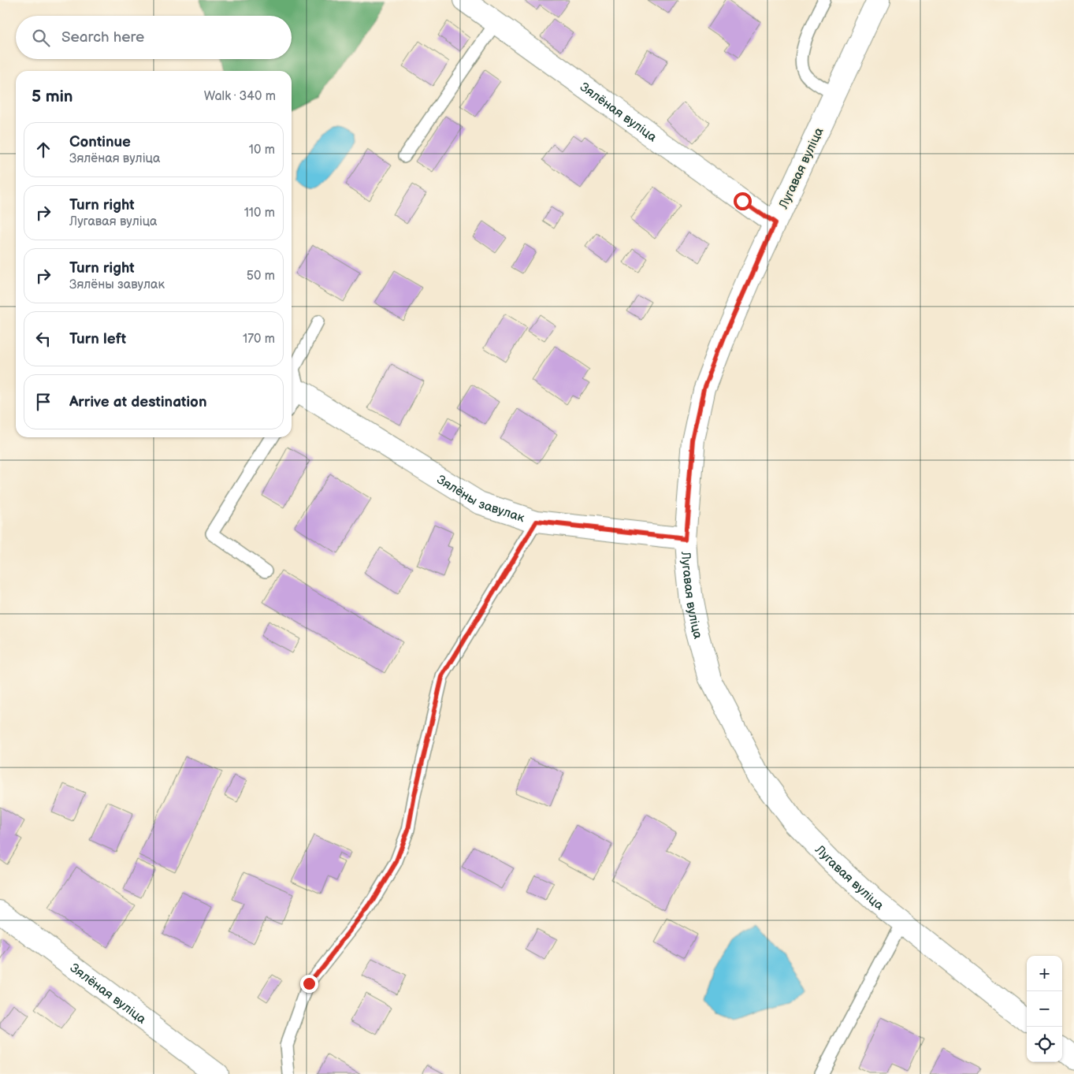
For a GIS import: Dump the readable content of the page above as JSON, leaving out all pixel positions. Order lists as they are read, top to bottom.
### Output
{
  "streets": {
    "street": ["Зялёная вуліца", "Лугавая вуліца", "Зялёны завулак"]
  },
  "crossings": [
    ["Зялёная вуліца", "Лугавая вуліца"],
    ["Лугавая вуліца", "Зялёны завулак"]
  ],
  "page": {
    "search": "Search here",
    "heading": ["5 min", "Walk · 340 m"],
    "list": [
      ["Continue", "Зялёная вуліца", "10 m"],
      ["Turn right", "Лугавая вуліца", "110 m"],
      ["Turn right", "Зялёны завулак", "50 m"],
      ["Turn left", "170 m"],
      "Arrive at destination"
    ],
    "map_buttons": ["+", "−"]
  }
}
